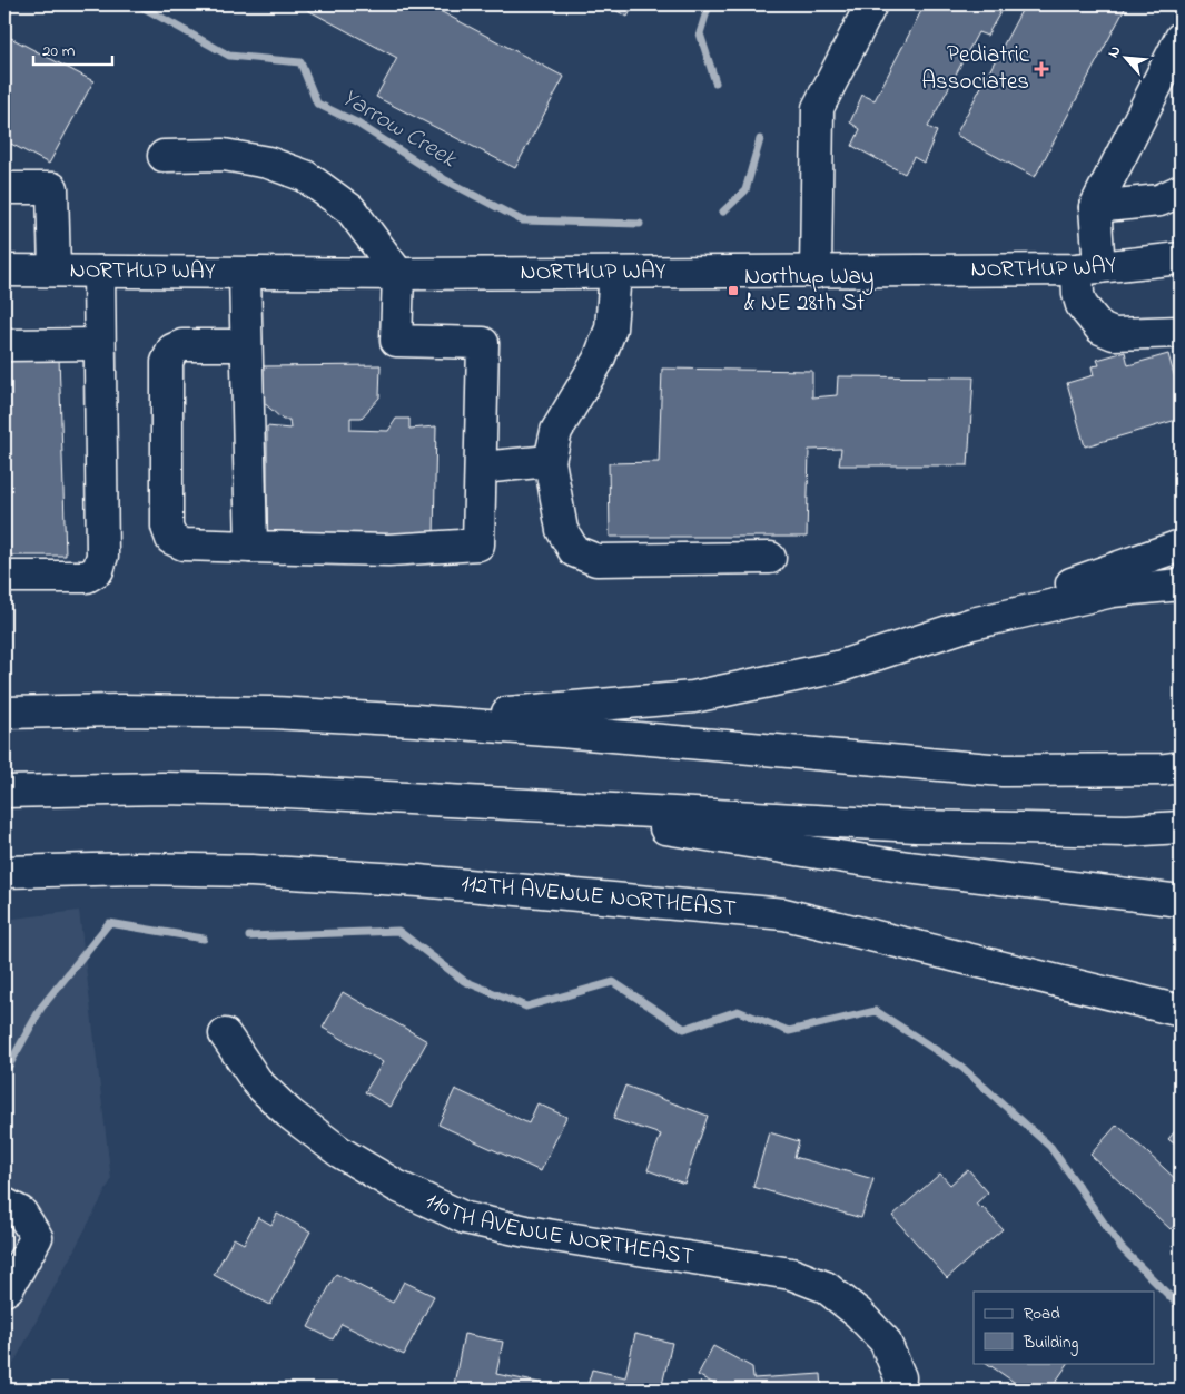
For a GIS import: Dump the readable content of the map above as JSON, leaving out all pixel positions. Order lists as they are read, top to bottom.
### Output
{
  "streets": {
    "main road": ["NORTHUP WAY", "112TH AVENUE NORTHEAST", "110TH AVENUE NORTHEAST"]
  },
  "water": ["Yarrow Creek"],
  "places": {
    "health": ["Pediatric Associates"],
    "transit": ["Northup Way & NE 28th St"]
  },
  "legend": ["Road", "Building"],
  "scale_bar": "20 m",
  "north": "top left"
}
